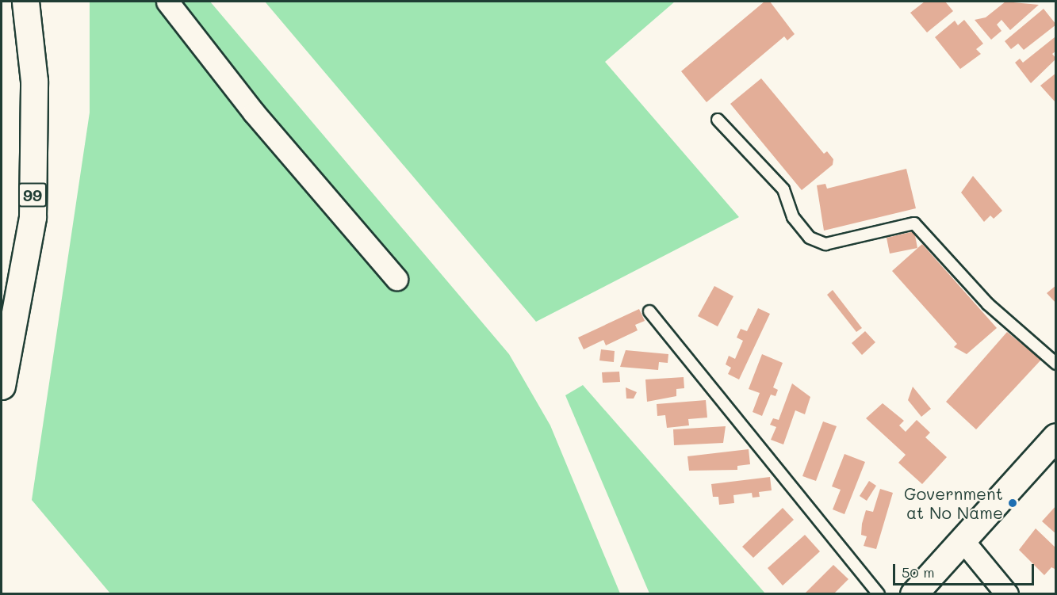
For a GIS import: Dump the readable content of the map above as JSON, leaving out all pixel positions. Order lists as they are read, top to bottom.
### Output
{
  "streets": {
    "main road": ["99"]
  },
  "places": ["Government at No Name"],
  "scale_bar": "50 m"
}
